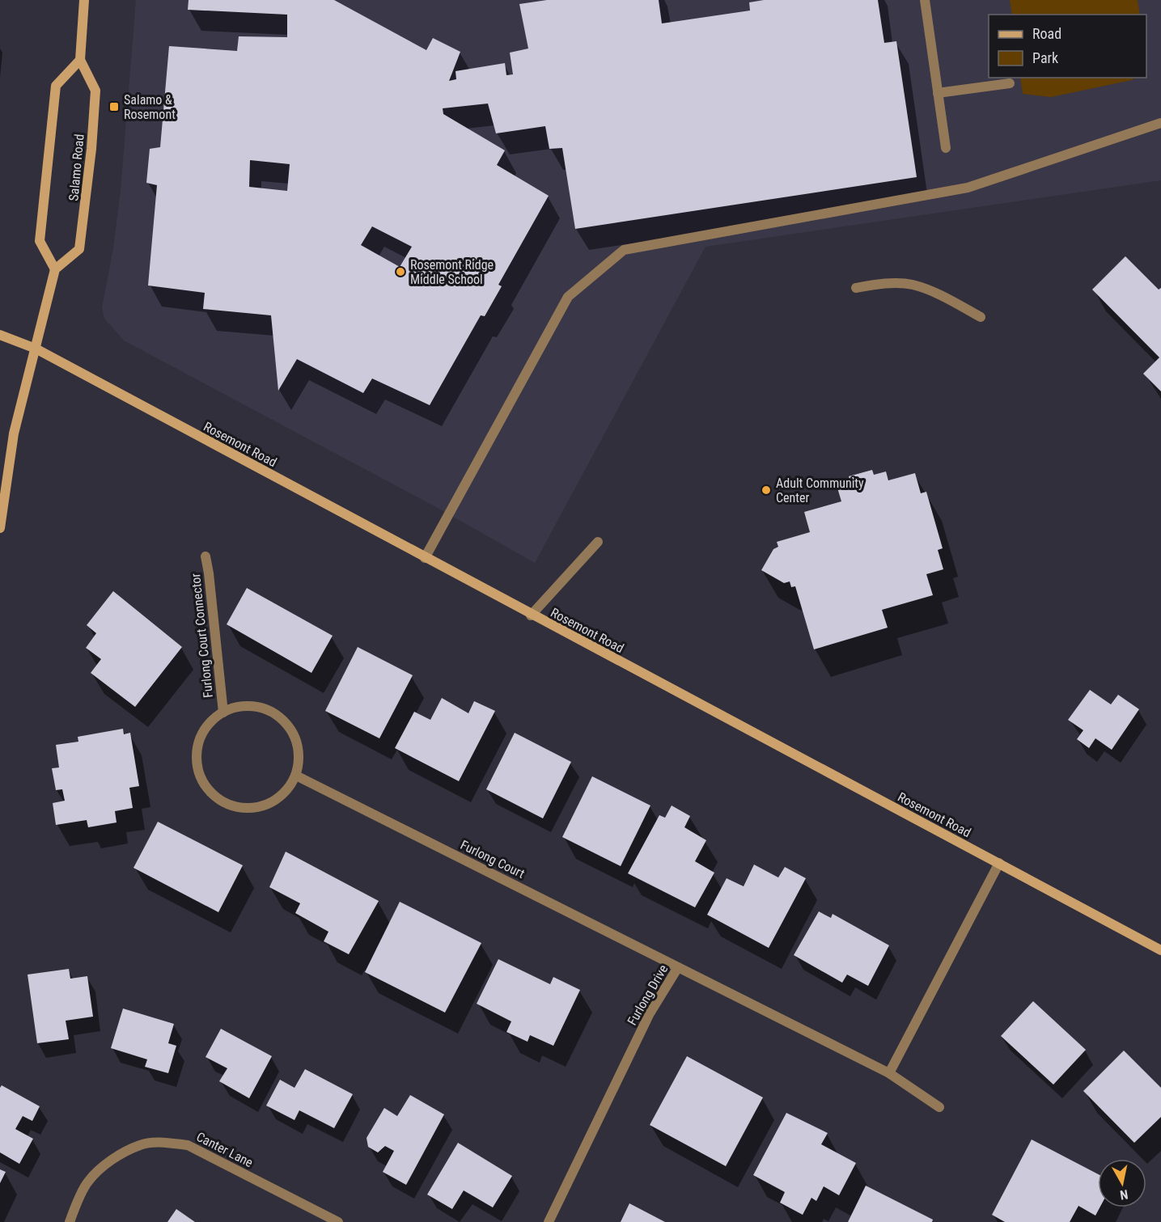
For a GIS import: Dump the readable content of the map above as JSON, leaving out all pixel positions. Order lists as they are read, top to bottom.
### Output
{
  "streets": {
    "main road": ["Salamo Road", "Rosemont Road"],
    "street": [
      "Furlong Court Connector",
      "Furlong Court",
      "Furlong Drive",
      "Canter Lane"
    ]
  },
  "crossings": [
    ["Furlong Court Connector", "Furlong Court"],
    ["Furlong Court", "Furlong Drive"]
  ],
  "places": {
    "transit": ["Salamo & Rosemont"],
    "other": ["Rosemont Ridge Middle School", "Adult Community Center"]
  },
  "legend": ["Road", "Park"],
  "north": "bottom"
}
